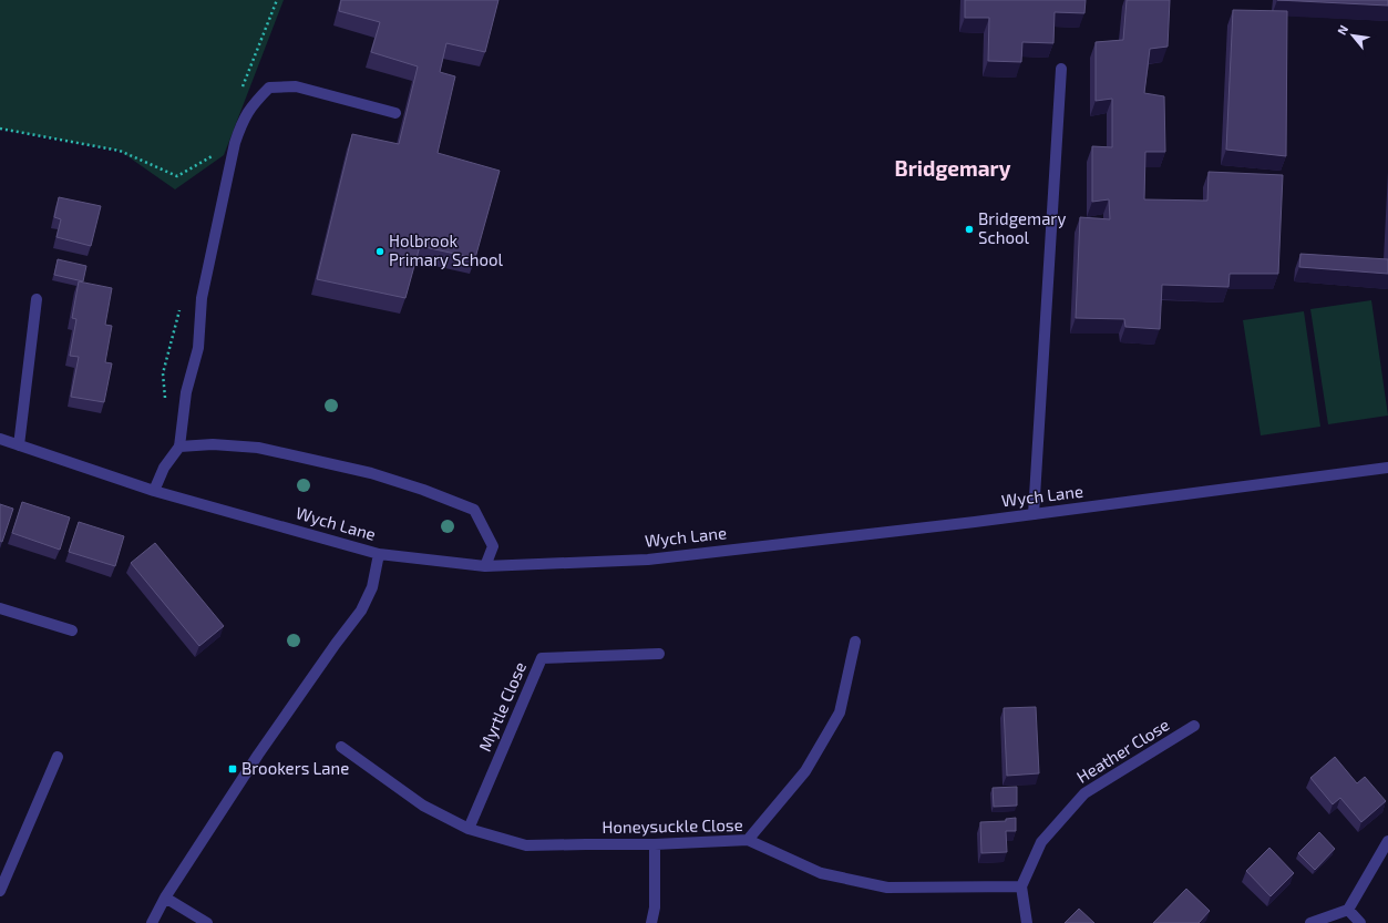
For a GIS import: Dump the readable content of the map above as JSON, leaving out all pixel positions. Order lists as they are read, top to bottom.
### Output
{
  "streets": {
    "street": [
      "Wych Lane",
      "Myrtle Close",
      "Heather Close",
      "Honeysuckle Close"
    ]
  },
  "crossings": [
    ["Myrtle Close", "Honeysuckle Close"],
    ["Heather Close", "Honeysuckle Close"]
  ],
  "districts": ["Bridgemary"],
  "places": {
    "other": ["Bridgemary School", "Holbrook Primary School"],
    "transit": ["Brookers Lane"]
  },
  "north": "top left"
}
